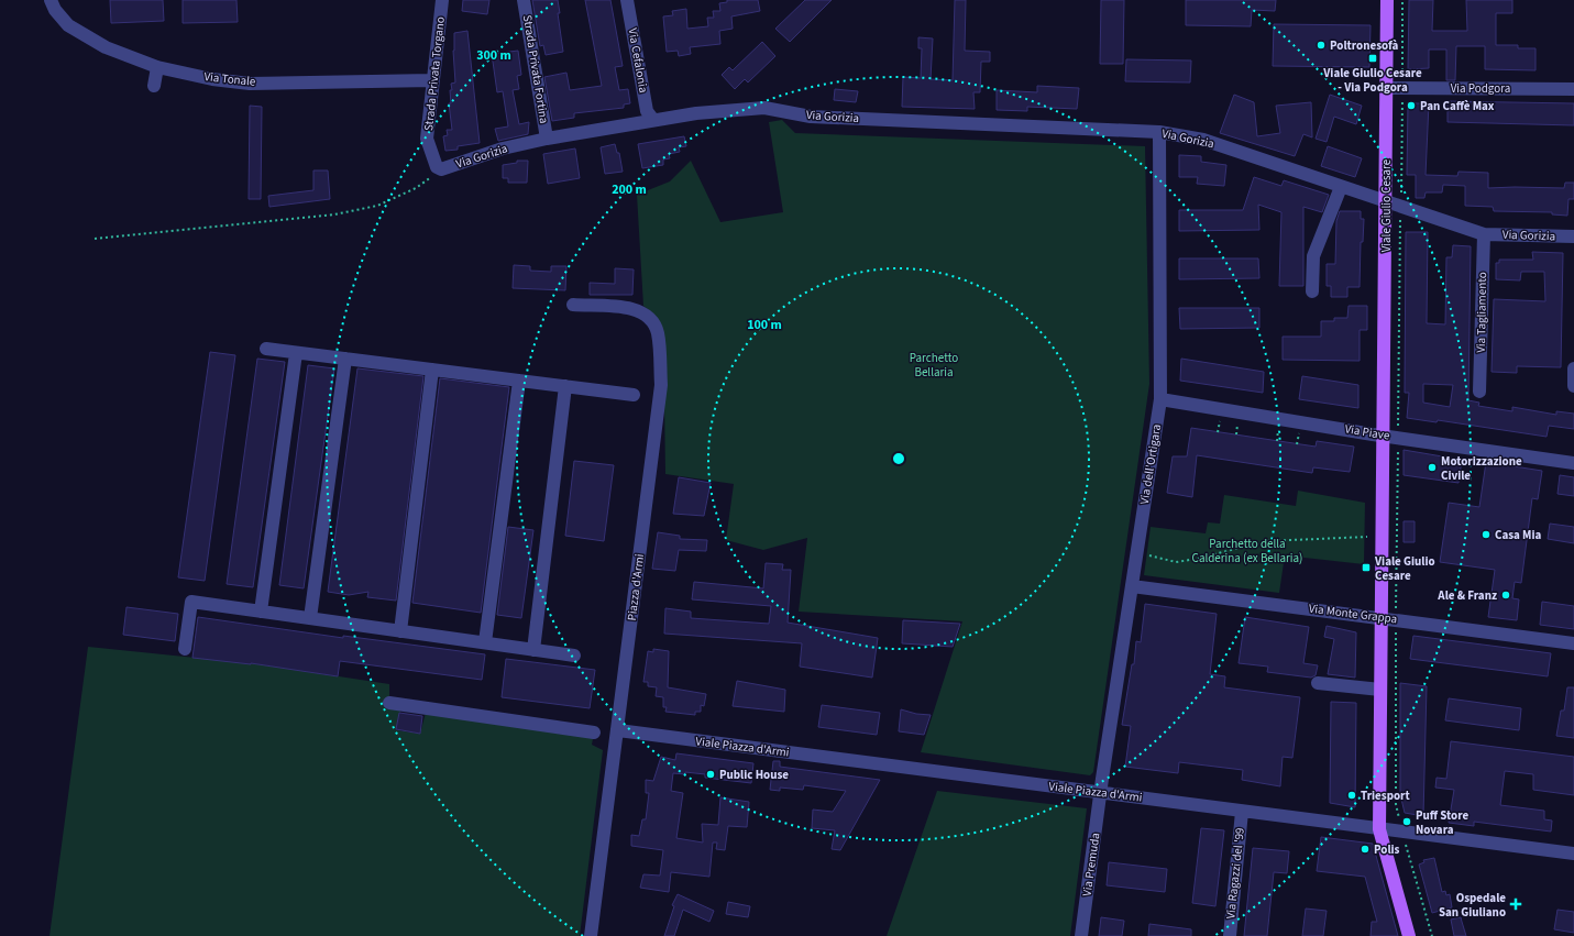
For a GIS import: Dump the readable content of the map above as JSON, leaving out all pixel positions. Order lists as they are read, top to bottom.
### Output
{
  "streets": {
    "main road": ["Viale Giulio Cesare"],
    "street": [
      "Via Cefalonia",
      "Strada Privata Fortina",
      "Strada Privata Torgano",
      "Via Tonale",
      "Via Podgora",
      "Via Gorizia",
      "Via Tagliamento",
      "Via Piave",
      "Via dell'Ortigara",
      "Piazza d'Armi",
      "Via Monte Grappa",
      "Viale Piazza d'Armi",
      "Via Premuda",
      "Via Ragazzi del '99"
    ]
  },
  "crossings": [
    ["Via Cefalonia", "Via Gorizia"],
    ["Strada Privata Fortina", "Via Gorizia"],
    ["Strada Privata Torgano", "Via Tonale"],
    ["Strada Privata Torgano", "Via Gorizia"],
    ["Via Podgora", "Viale Giulio Cesare"],
    ["Via Gorizia", "Viale Giulio Cesare"],
    ["Via Gorizia", "Via Tagliamento"],
    ["Via Gorizia", "Via dell'Ortigara"],
    ["Viale Giulio Cesare", "Via Piave"],
    ["Viale Giulio Cesare", "Via Monte Grappa"],
    ["Viale Giulio Cesare", "Viale Piazza d'Armi"],
    ["Via Piave", "Via dell'Ortigara"],
    ["Via dell'Ortigara", "Via Monte Grappa"],
    ["Via dell'Ortigara", "Viale Piazza d'Armi"],
    ["Via dell'Ortigara", "Via Premuda"],
    ["Piazza d'Armi", "Viale Piazza d'Armi"],
    ["Viale Piazza d'Armi", "Via Premuda"],
    ["Viale Piazza d'Armi", "Via Ragazzi del '99"]
  ],
  "parks": ["Parchetto Bellaria", "Parchetto della Calderina (ex Bellaria)"],
  "places": {
    "other": [
      "Poltronesofà",
      "Pan Caffè Max",
      "Motorizzazione Civile",
      "Casa Mia",
      "Ale & Franz",
      "Public House",
      "Triesport",
      "Puff Store Novara",
      "Polis"
    ],
    "transit": ["Viale Giulio Cesare - Via Podgora", "Viale Giulio Cesare"],
    "health": ["Ospedale San Giuliano"]
  },
  "rings": ["300 m", "200 m", "100 m"]
}
